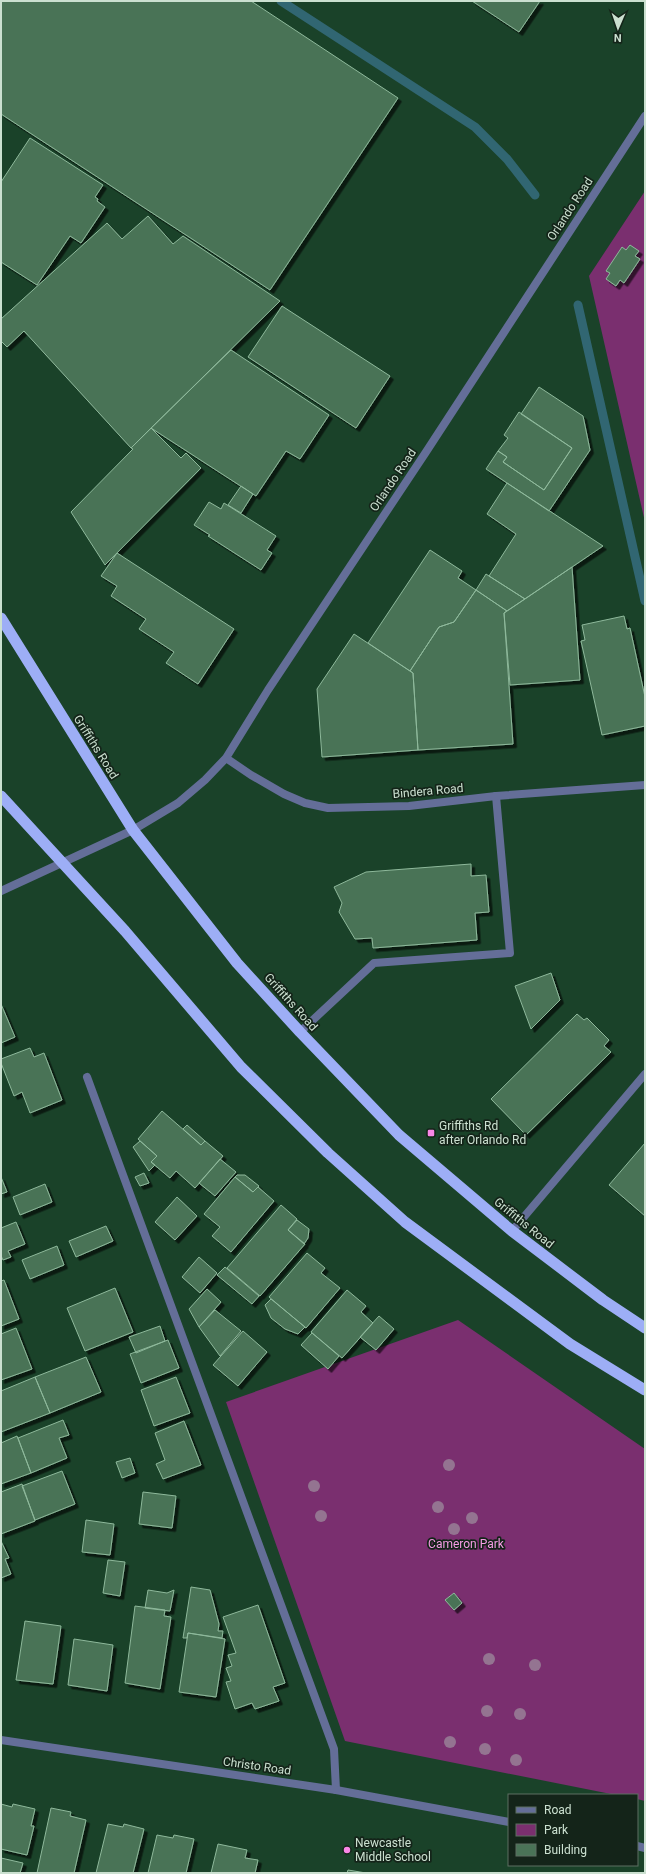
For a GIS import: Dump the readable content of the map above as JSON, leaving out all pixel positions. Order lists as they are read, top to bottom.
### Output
{
  "streets": {
    "highway": ["Griffiths Road"],
    "street": ["Orlando Road", "Bindera Road", "Christo Road"]
  },
  "crossings": [
    ["Orlando Road", "Griffiths Road"],
    ["Orlando Road", "Bindera Road"]
  ],
  "parks": ["Cameron Park"],
  "places": {
    "transit": ["Griffiths Rd after Orlando Rd"],
    "other": ["Newcastle Middle School"]
  },
  "legend": ["Road", "Park", "Building"],
  "north": "bottom"
}
